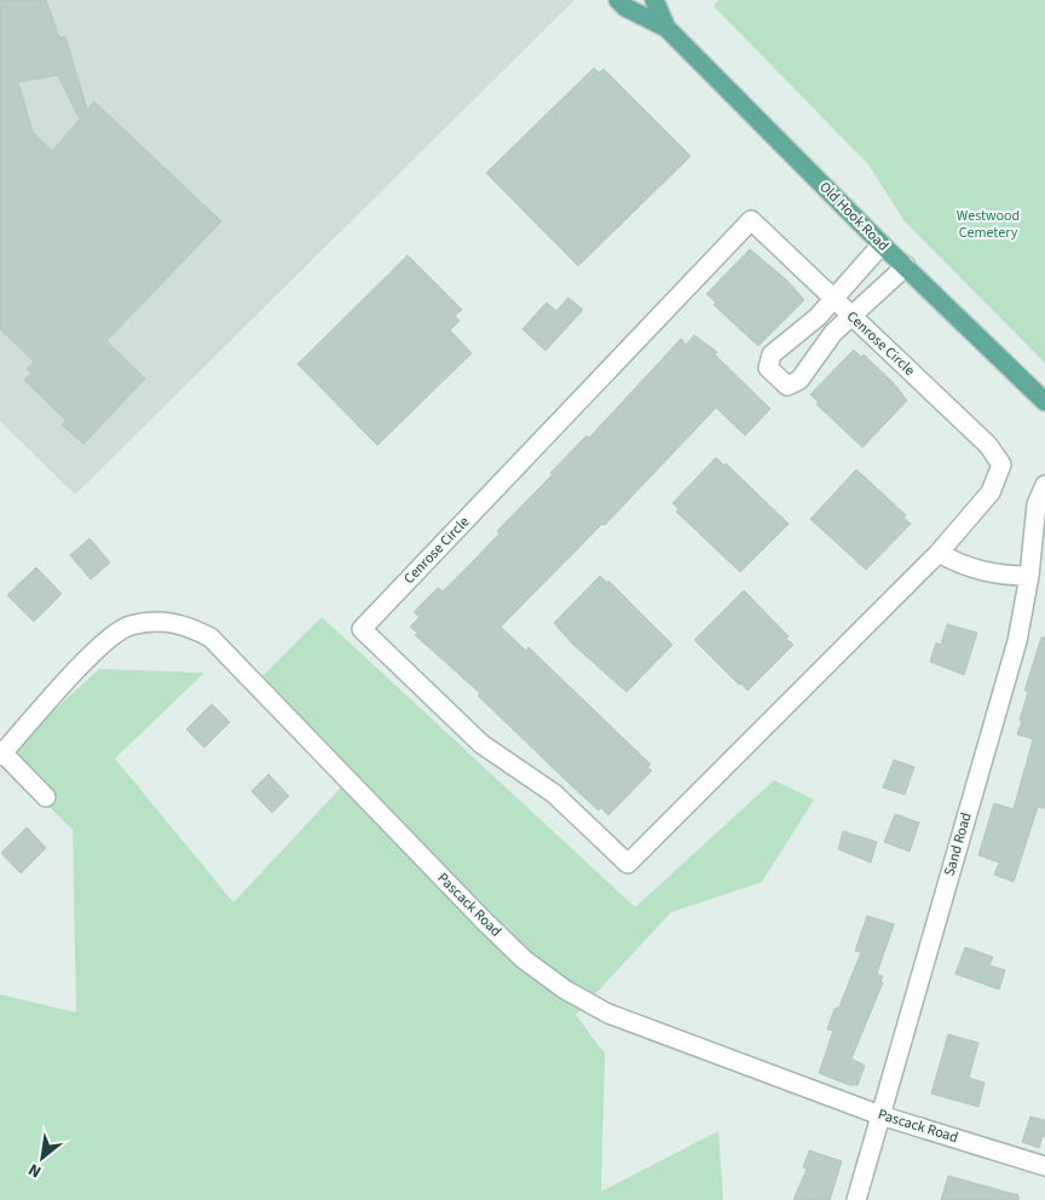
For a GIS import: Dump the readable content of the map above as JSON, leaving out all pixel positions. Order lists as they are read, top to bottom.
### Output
{
  "streets": {
    "main road": ["Old Hook Road"],
    "street": ["Cenrose Circle", "Sand Road", "Pascack Road"]
  },
  "crossings": [
    ["Sand Road", "Pascack Road"]
  ],
  "parks": ["Westwood Cemetery"],
  "north": "bottom left"
}
